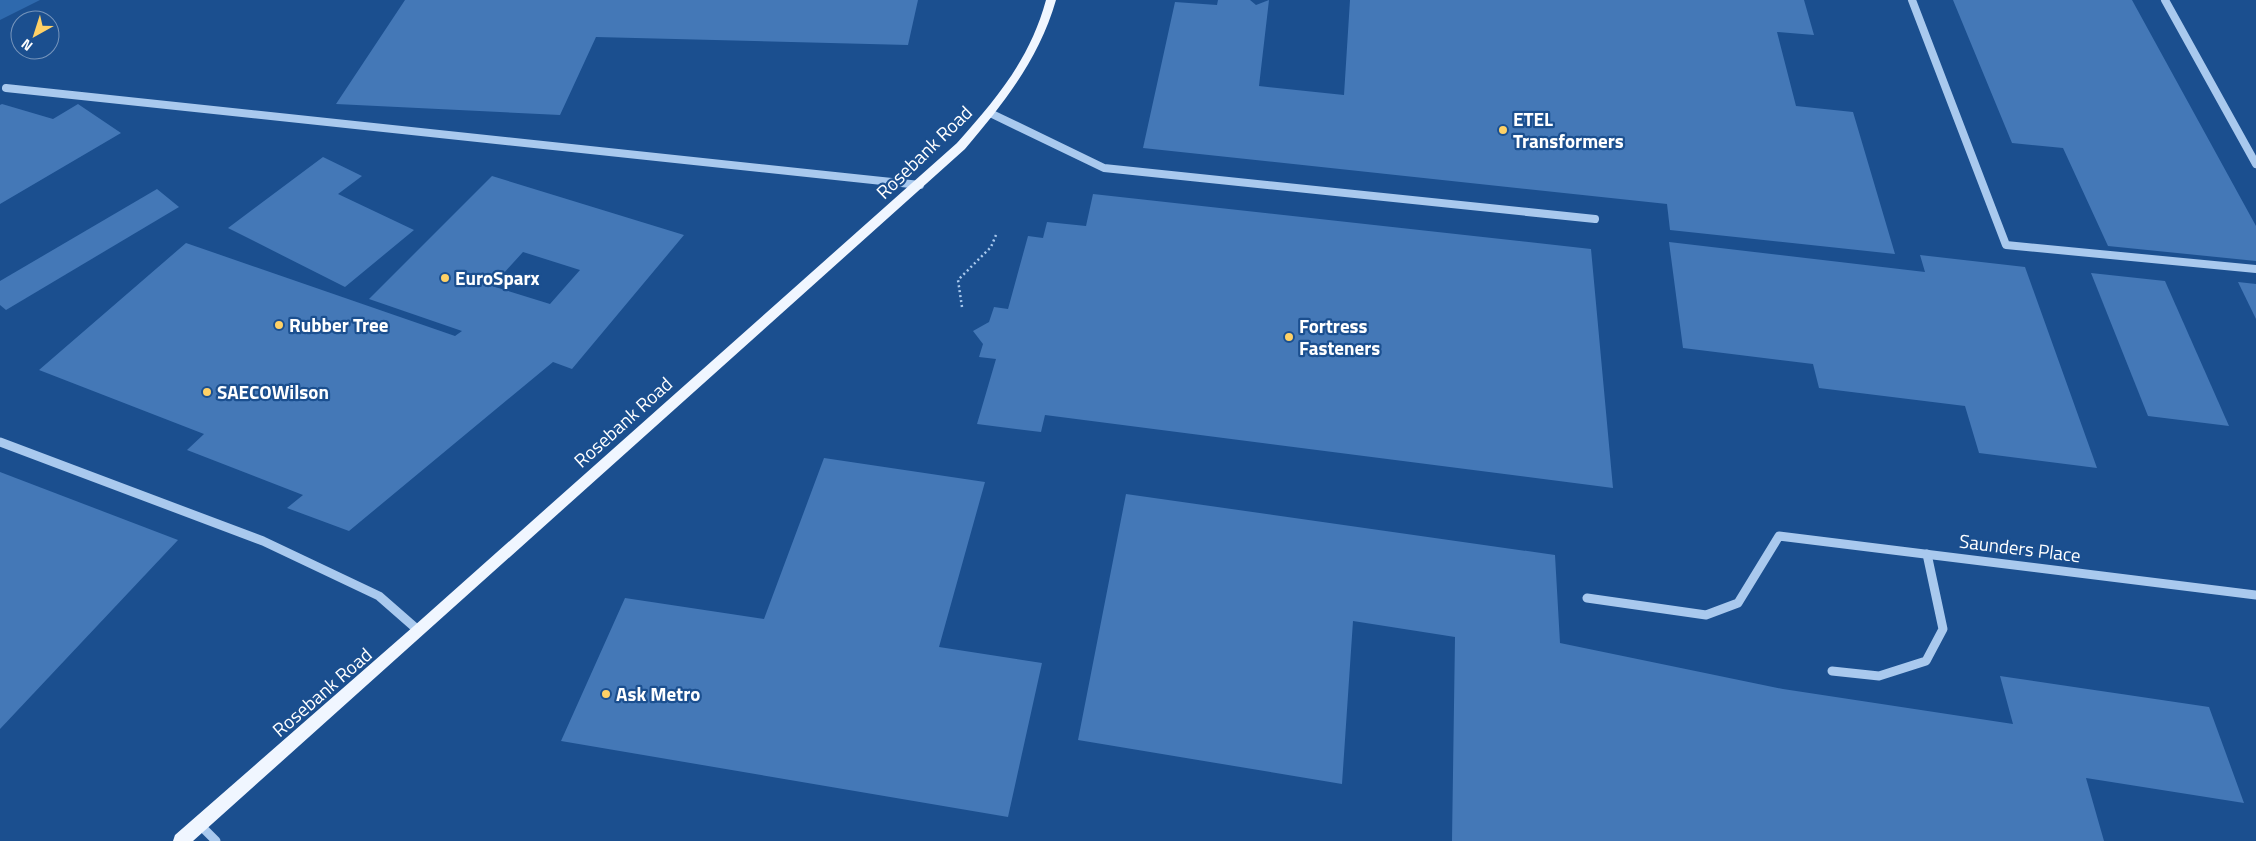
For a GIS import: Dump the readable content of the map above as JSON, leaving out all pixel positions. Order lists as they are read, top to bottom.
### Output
{
  "streets": {
    "main road": ["Rosebank Road"],
    "street": ["Saunders Place"]
  },
  "places": [
    "ETEL Transformers",
    "EuroSparx",
    "Rubber Tree",
    "Fortress Fasteners",
    "SAECOWilson",
    "Ask Metro"
  ],
  "north": "bottom left"
}
